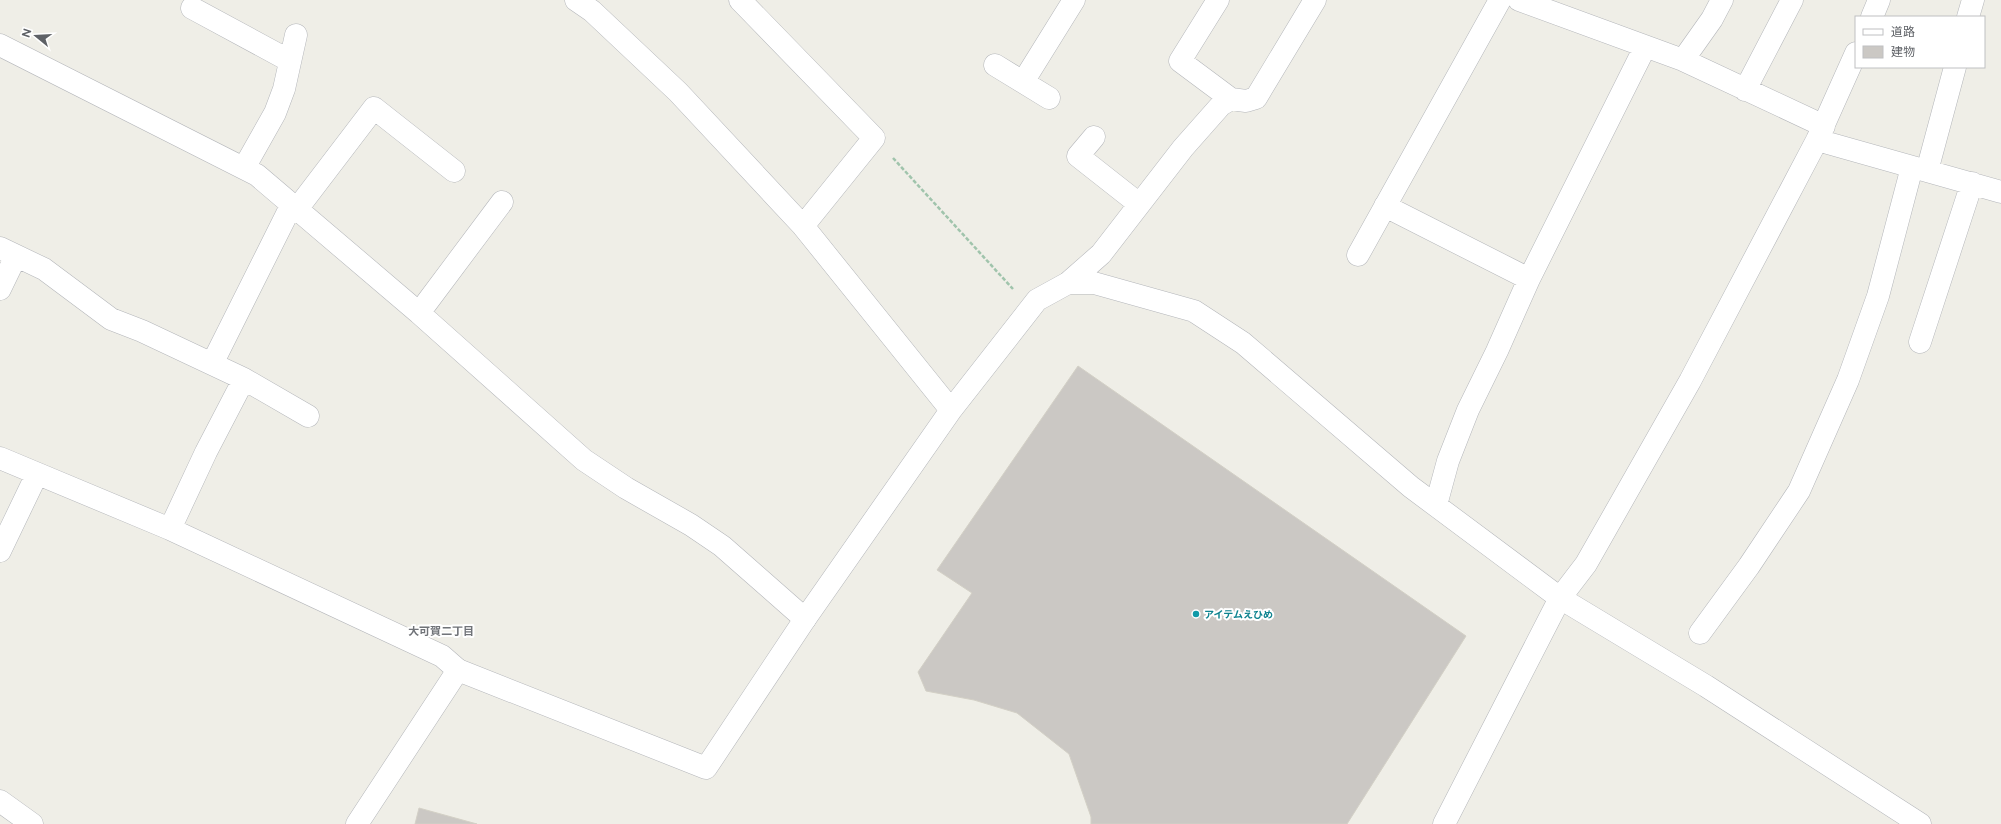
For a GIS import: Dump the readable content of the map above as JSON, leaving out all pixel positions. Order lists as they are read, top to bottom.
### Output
{
  "districts": ["大可賀二丁目"],
  "places": ["アイテムえひめ"],
  "legend": ["道路", "建物"],
  "north": "left"
}
